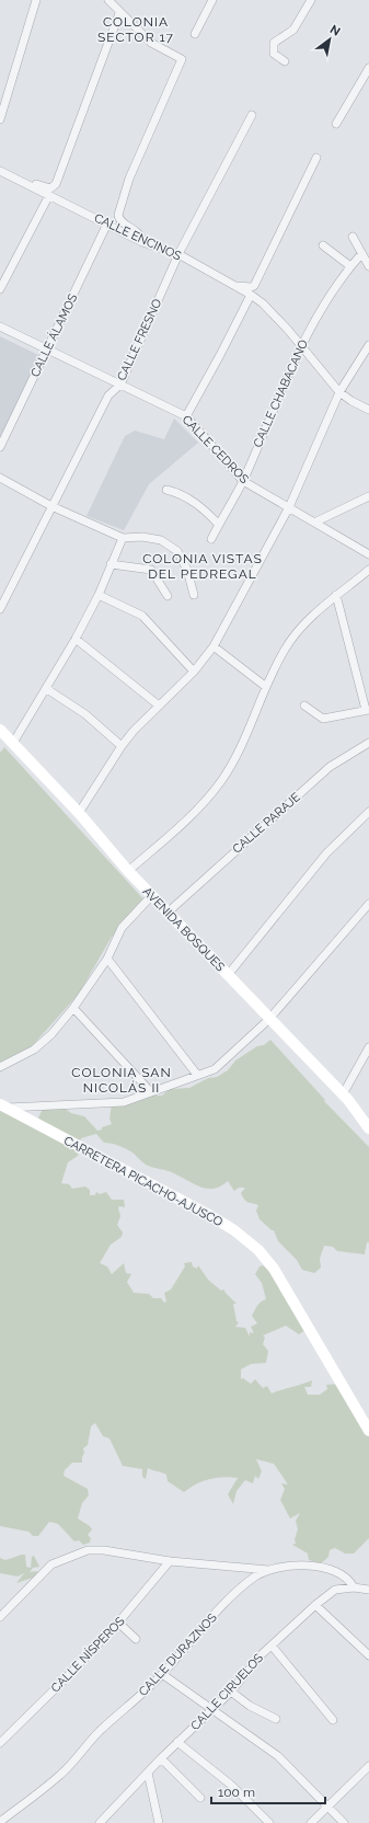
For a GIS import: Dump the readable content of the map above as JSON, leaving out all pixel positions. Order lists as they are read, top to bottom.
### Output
{
  "streets": {
    "street": [
      "CALLE ENCINOS",
      "CALLE ÁLAMOS",
      "CALLE FRESNO",
      "CALLE CHABACANO",
      "CALLE CEDROS",
      "CALLE PARAJE",
      "AVENIDA BOSQUES",
      "CARRETERA PICACHO-AJUSCO",
      "CALLE NÍSPEROS",
      "CALLE DURAZNOS",
      "CALLE CIRUELOS"
    ]
  },
  "crossings": [
    ["CALLE ENCINOS", "CALLE ÁLAMOS"],
    ["CALLE ENCINOS", "CALLE FRESNO"],
    ["CALLE ENCINOS", "CALLE CHABACANO"],
    ["CALLE ÁLAMOS", "CALLE CEDROS"],
    ["CALLE FRESNO", "CALLE CEDROS"],
    ["CALLE CHABACANO", "CALLE CEDROS"],
    ["CALLE PARAJE", "AVENIDA BOSQUES"],
    ["CALLE DURAZNOS", "CALLE CIRUELOS"]
  ],
  "districts": ["COLONIA SECTOR 17", "COLONIA VISTAS DEL PEDREGAL", "COLONIA SAN NICOLÁS II"],
  "scale_bar": "100 m",
  "north": "top right"
}
